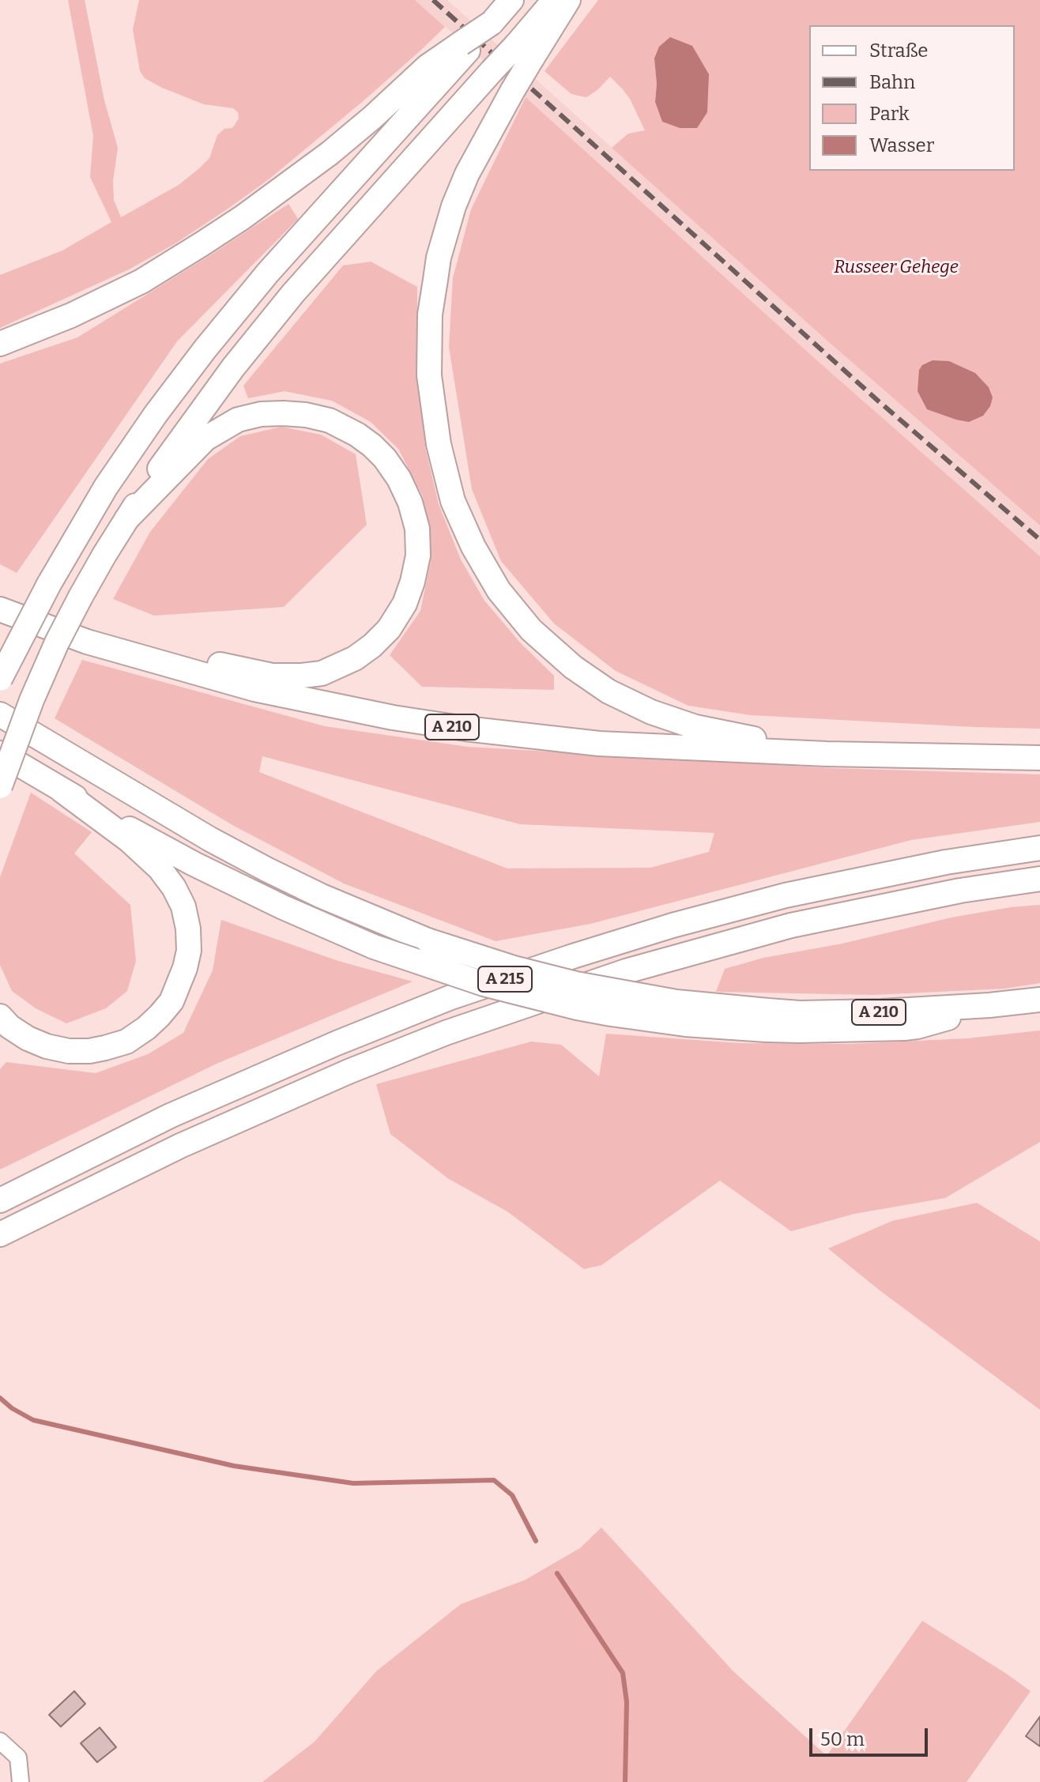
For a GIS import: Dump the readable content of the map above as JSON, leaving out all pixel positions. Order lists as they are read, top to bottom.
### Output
{
  "streets": {
    "highway": ["A 210", "A 215"]
  },
  "parks": ["Russeer Gehege"],
  "legend": [
    "Straße",
    "Bahn",
    "Park",
    "Wasser"
  ],
  "scale_bar": "50 m"
}
